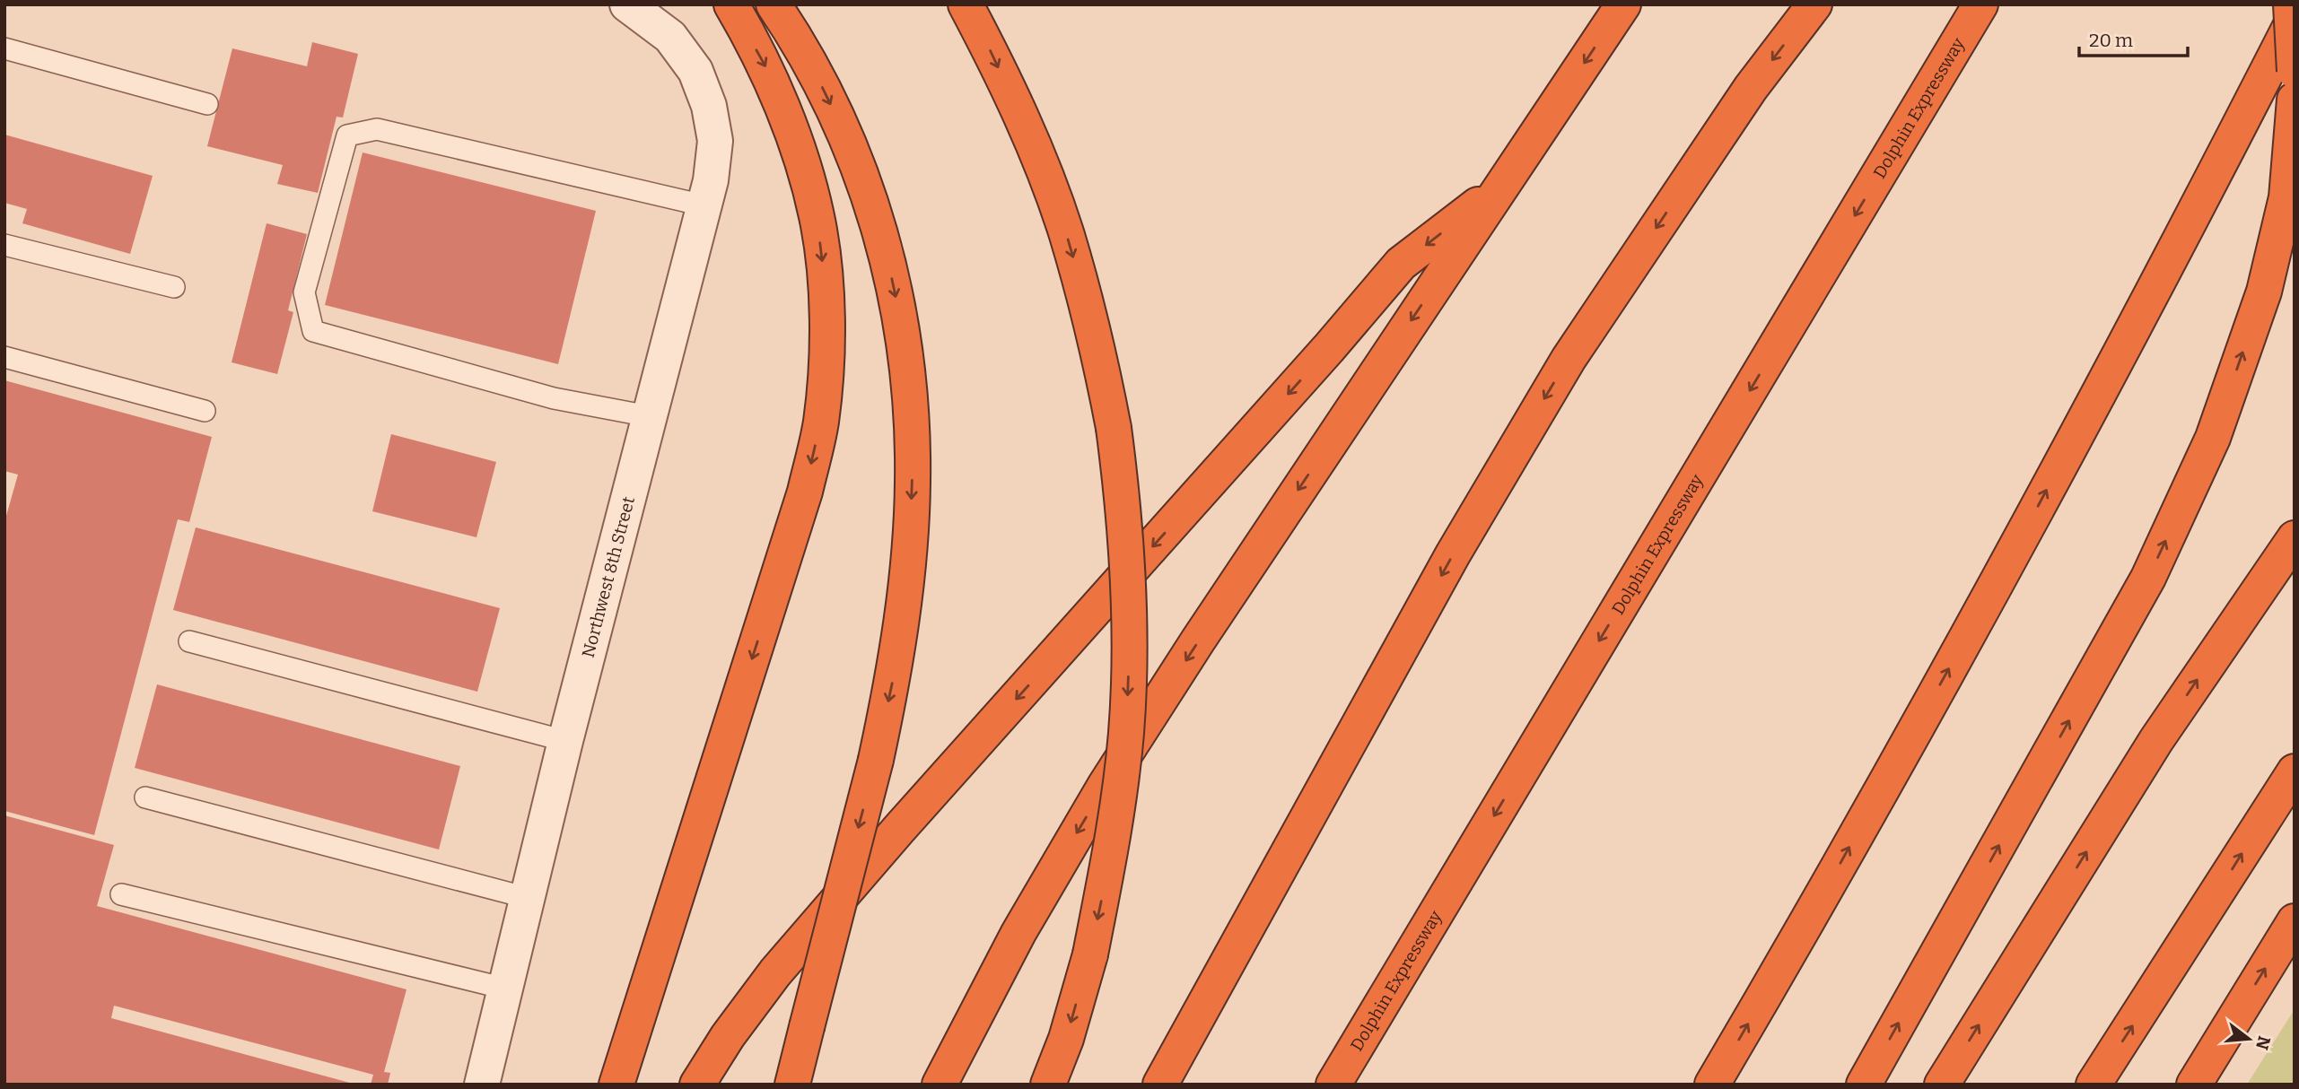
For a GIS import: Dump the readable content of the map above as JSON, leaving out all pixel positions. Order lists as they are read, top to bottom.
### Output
{
  "streets": {
    "highway": ["Dolphin Expressway"],
    "street": ["Northwest 8th Street"]
  },
  "scale_bar": "20 m",
  "north": "right"
}
